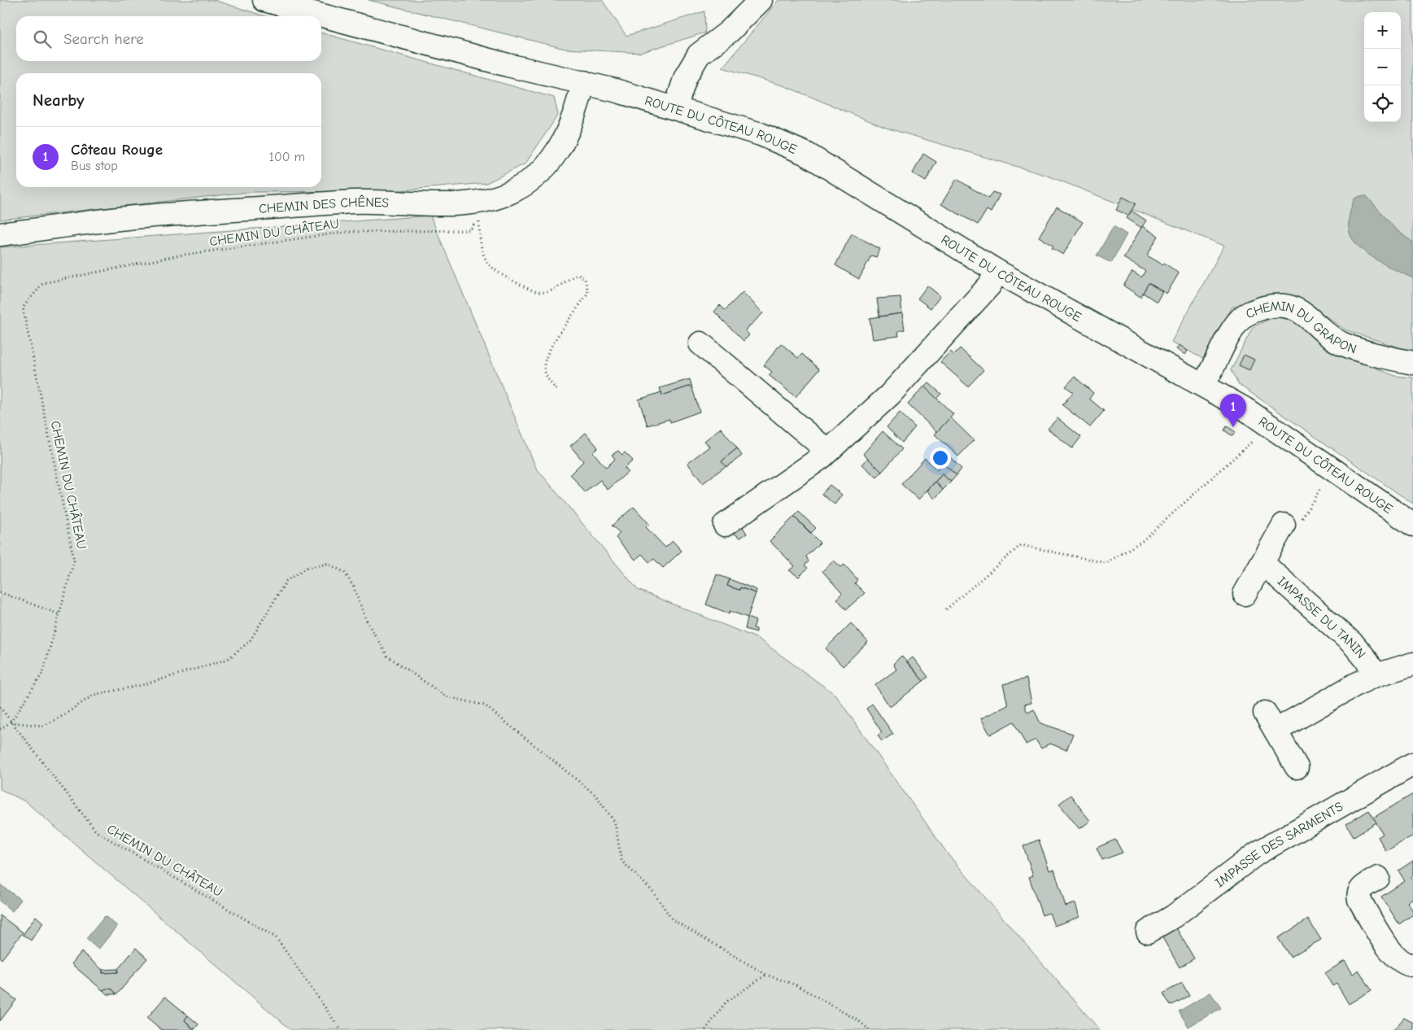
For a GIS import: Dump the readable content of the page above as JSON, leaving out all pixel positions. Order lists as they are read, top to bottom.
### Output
{
  "streets": {
    "street": [
      "ROUTE DU CÔTEAU ROUGE",
      "CHEMIN DES CHÊNES",
      "CHEMIN DU GRAPON",
      "IMPASSE DU TANIN",
      "IMPASSE DES SARMENTS"
    ],
    "path": ["CHEMIN DU CHÂTEAU"]
  },
  "crossings": [
    ["ROUTE DU CÔTEAU ROUGE", "CHEMIN DES CHÊNES"],
    ["ROUTE DU CÔTEAU ROUGE", "CHEMIN DU GRAPON"]
  ],
  "page": {
    "map_buttons": ["+", "−"],
    "search": "Search here",
    "heading": "Nearby",
    "list": [
      {
        "mark": "1",
        "name": "Côteau Rouge",
        "note": "Bus stop",
        "value": "100 m"
      }
    ],
    "pins": "1"
  }
}
